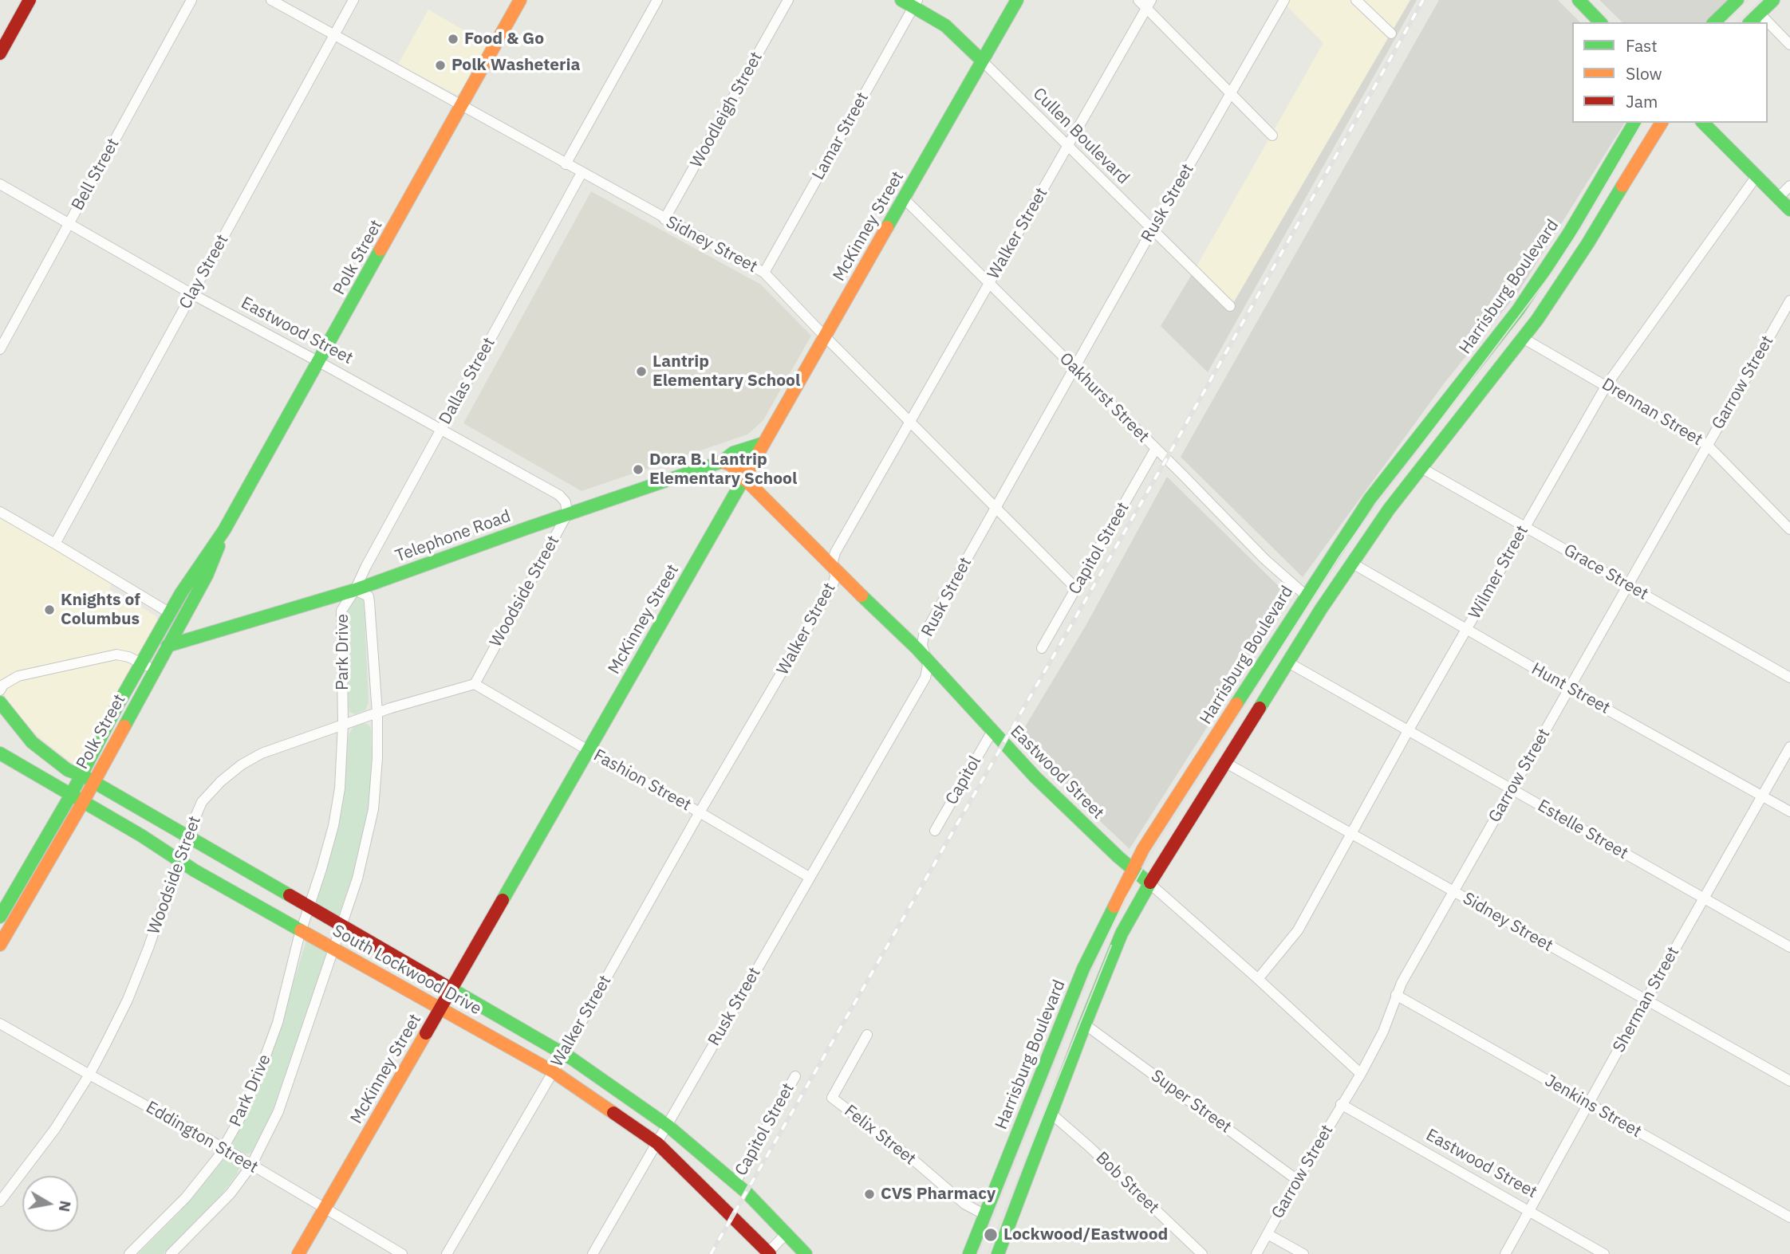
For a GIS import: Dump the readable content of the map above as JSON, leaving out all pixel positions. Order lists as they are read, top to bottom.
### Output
{
  "streets": {
    "main road": [
      "Cullen Boulevard",
      "McKinney Street",
      "Polk Street",
      "Harrisburg Boulevard",
      "Eastwood Street",
      "Telephone Road",
      "South Lockwood Drive"
    ],
    "street": [
      "Woodleigh Street",
      "Lamar Street",
      "Bell Street",
      "Rusk Street",
      "Walker Street",
      "Sidney Street",
      "Clay Street",
      "Dallas Street",
      "Garrow Street",
      "Oakhurst Street",
      "Drennan Street",
      "Capitol Street",
      "Wilmer Street",
      "Grace Street",
      "Woodside Street",
      "Park Drive",
      "Hunt Street",
      "Fashion Street",
      "Capitol",
      "Estelle Street",
      "Sherman Street",
      "Super Street",
      "Jenkins Street",
      "Felix Street",
      "Eddington Street",
      "Bob Street"
    ]
  },
  "crossings": [
    ["Woodleigh Street", "Sidney Street"],
    ["Lamar Street", "Cullen Boulevard"],
    ["Lamar Street", "Sidney Street"],
    ["Cullen Boulevard", "Rusk Street"],
    ["Cullen Boulevard", "McKinney Street"],
    ["Cullen Boulevard", "Walker Street"],
    ["Bell Street", "Eastwood Street"],
    ["Rusk Street", "Sidney Street"],
    ["Rusk Street", "Eastwood Street"],
    ["Rusk Street", "Oakhurst Street"],
    ["Rusk Street", "Fashion Street"],
    ["Rusk Street", "South Lockwood Drive"],
    ["McKinney Street", "Sidney Street"],
    ["McKinney Street", "Eastwood Street"],
    ["McKinney Street", "Oakhurst Street"],
    ["McKinney Street", "Telephone Road"],
    ["McKinney Street", "Fashion Street"],
    ["McKinney Street", "South Lockwood Drive"],
    ["McKinney Street", "Eddington Street"],
    ["Walker Street", "Sidney Street"],
    ["Walker Street", "Eastwood Street"],
    ["Walker Street", "Oakhurst Street"],
    ["Walker Street", "Fashion Street"],
    ["Walker Street", "South Lockwood Drive"],
    ["Sidney Street", "Polk Street"],
    ["Sidney Street", "Clay Street"],
    ["Sidney Street", "Dallas Street"],
    ["Sidney Street", "Garrow Street"],
    ["Sidney Street", "Capitol Street"],
    ["Sidney Street", "Wilmer Street"],
    ["Sidney Street", "Sherman Street"],
    ["Polk Street", "Eastwood Street"],
    ["Polk Street", "Telephone Road"],
    ["Polk Street", "South Lockwood Drive"],
    ["Clay Street", "Eastwood Street"],
    ["Harrisburg Boulevard", "Eastwood Street"],
    ["Harrisburg Boulevard", "Oakhurst Street"],
    ["Harrisburg Boulevard", "Felix Street"],
    ["Eastwood Street", "Dallas Street"],
    ["Eastwood Street", "Garrow Street"],
    ["Eastwood Street", "Telephone Road"],
    ["Eastwood Street", "Wilmer Street"],
    ["Eastwood Street", "Woodside Street"],
    ["Eastwood Street", "Capitol"],
    ["Eastwood Street", "Sherman Street"],
    ["Dallas Street", "Telephone Road"],
    ["Dallas Street", "Park Drive"],
    ["Garrow Street", "Drennan Street"],
    ["Garrow Street", "Grace Street"],
    ["Garrow Street", "Hunt Street"],
    ["Garrow Street", "Estelle Street"],
    ["Garrow Street", "Super Street"],
    ["Garrow Street", "Jenkins Street"],
    ["Oakhurst Street", "Capitol Street"],
    ["Drennan Street", "Wilmer Street"],
    ["Telephone Road", "Woodside Street"],
    ["Telephone Road", "Park Drive"],
    ["Capitol Street", "South Lockwood Drive"],
    ["Wilmer Street", "Grace Street"],
    ["Wilmer Street", "Hunt Street"],
    ["Wilmer Street", "Estelle Street"],
    ["Woodside Street", "Park Drive"],
    ["Woodside Street", "Fashion Street"],
    ["Woodside Street", "South Lockwood Drive"],
    ["Woodside Street", "Eddington Street"],
    ["Park Drive", "South Lockwood Drive"],
    ["Park Drive", "Eddington Street"],
    ["Hunt Street", "Sherman Street"],
    ["Estelle Street", "Sherman Street"],
    ["Sherman Street", "Jenkins Street"]
  ],
  "places": [
    "Food & Go",
    "Polk Washeteria",
    "Lantrip Elementary School",
    "Dora B. Lantrip Elementary School",
    "Knights of Columbus",
    "CVS Pharmacy",
    "Lockwood/Eastwood"
  ],
  "legend": ["Fast", "Slow", "Jam"],
  "north": "right"
}
